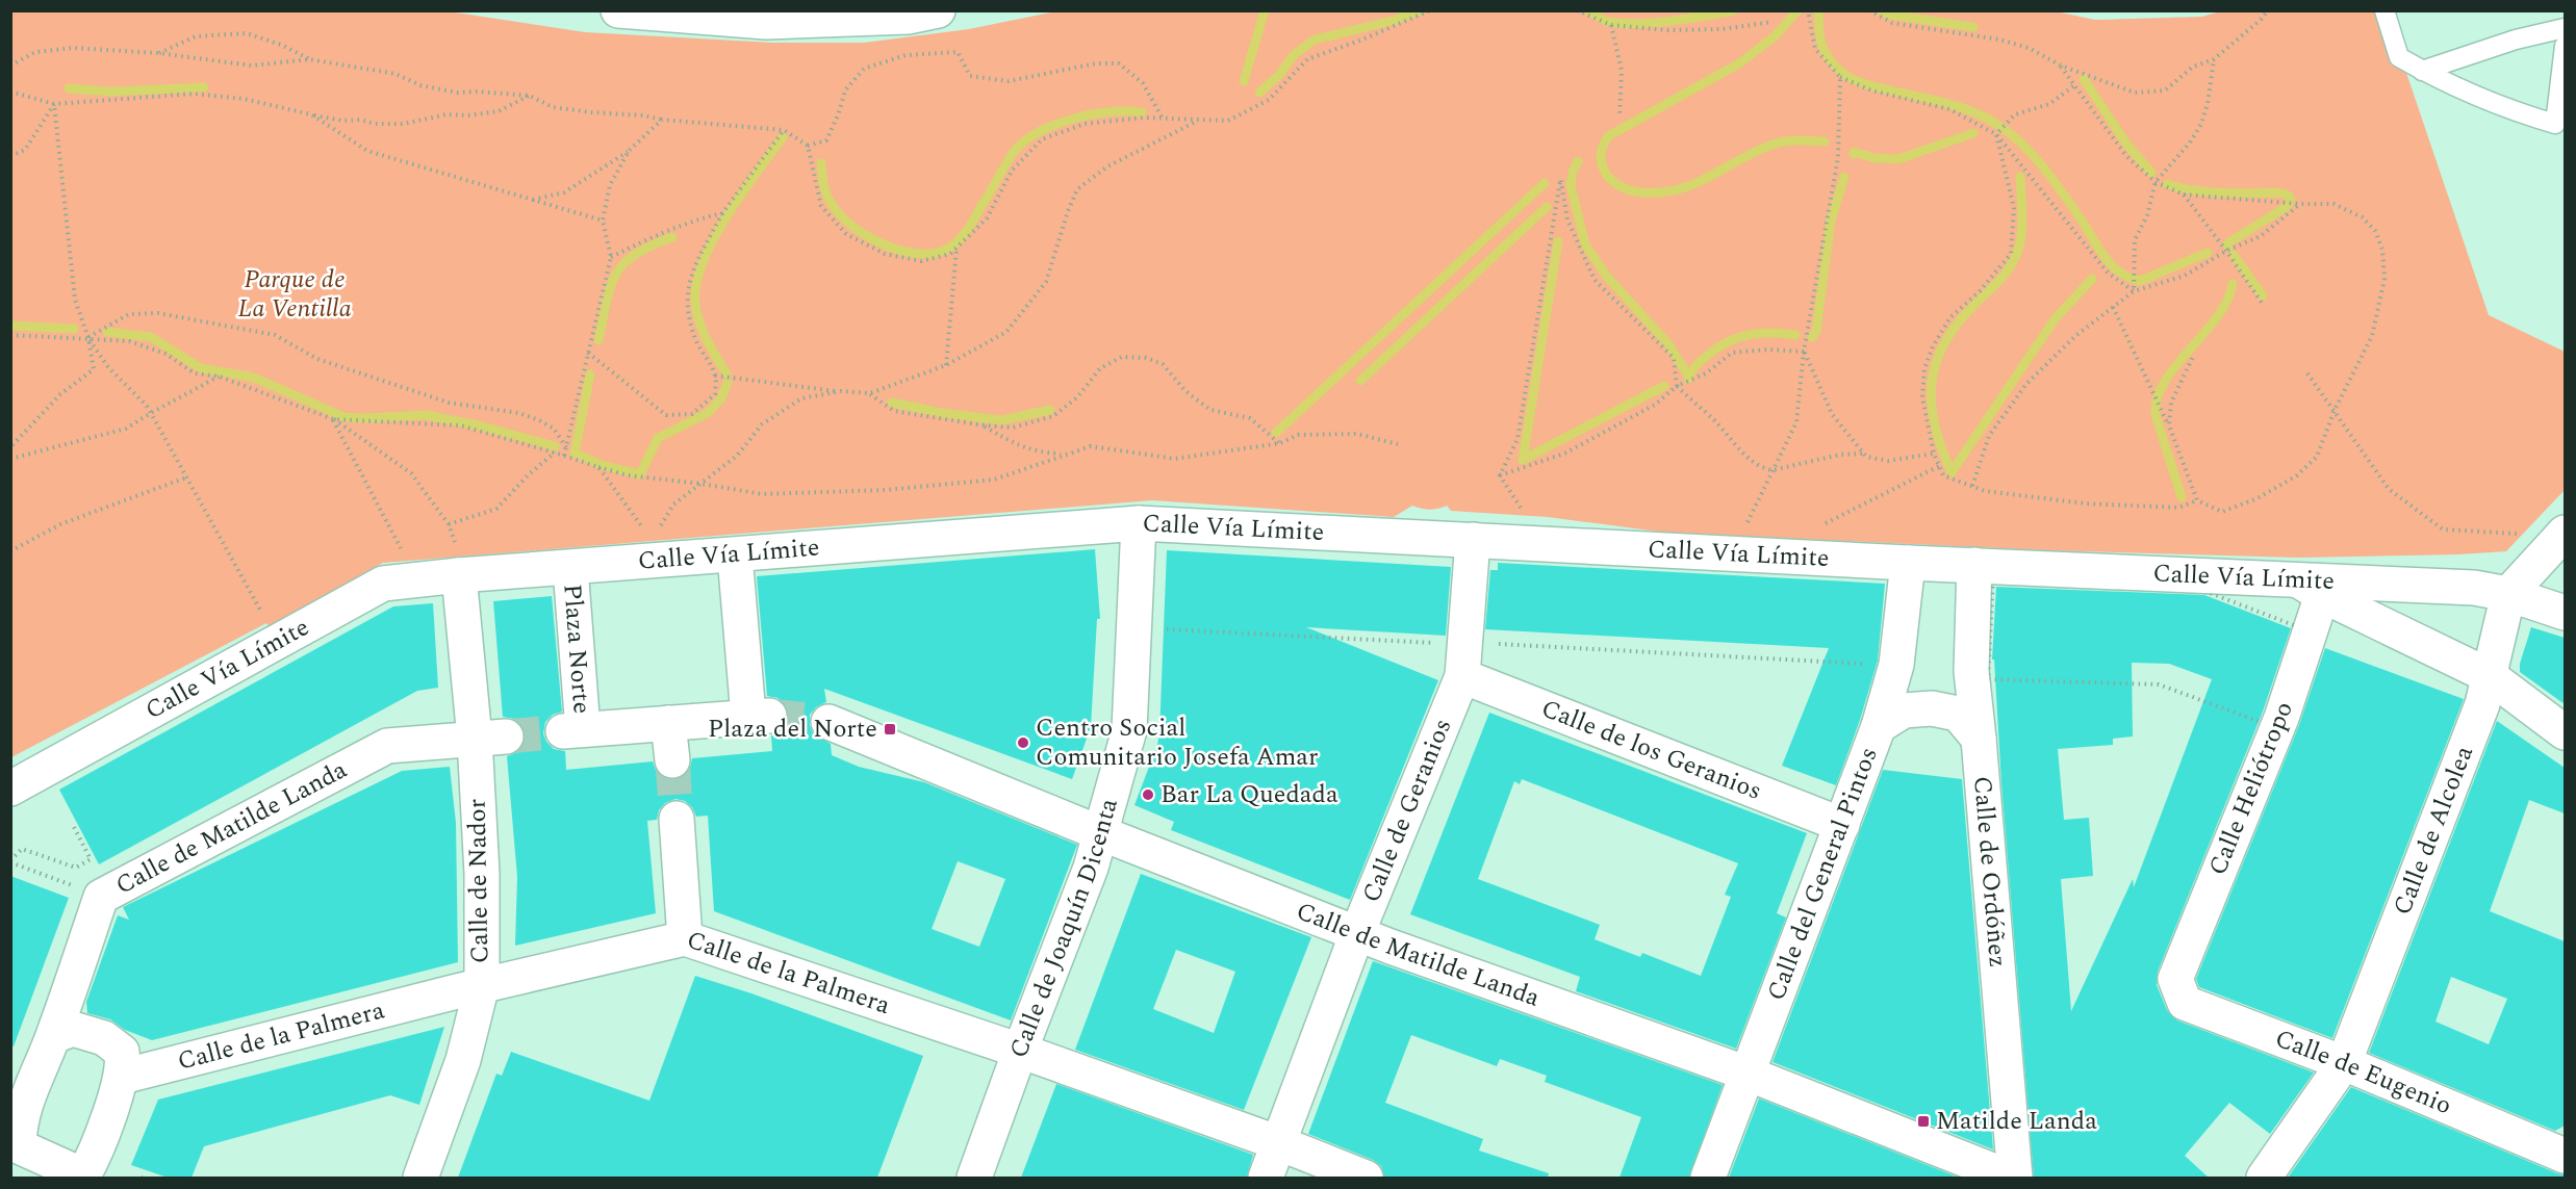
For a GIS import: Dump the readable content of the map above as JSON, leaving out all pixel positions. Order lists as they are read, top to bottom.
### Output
{
  "streets": {
    "street": [
      "Calle Vía Límite",
      "Plaza Norte",
      "Calle de los Geranios",
      "Calle Heliótropo",
      "Calle de Geranios",
      "Calle de Matilde Landa",
      "Calle de Alcolea",
      "Calle de Ordóñez",
      "Calle del General Pintos",
      "Calle de Nador",
      "Calle de Joaquín Dicenta",
      "Calle de la Palmera",
      "Calle de Eugenio"
    ]
  },
  "crossings": [
    ["Calle Vía Límite", "Plaza Norte"],
    ["Calle Vía Límite", "Calle Heliótropo"],
    ["Calle Vía Límite", "Calle de Geranios"],
    ["Calle Vía Límite", "Calle de Alcolea"],
    ["Calle Vía Límite", "Calle de Ordóñez"],
    ["Calle Vía Límite", "Calle del General Pintos"],
    ["Calle Vía Límite", "Calle de Nador"],
    ["Calle Vía Límite", "Calle de Joaquín Dicenta"],
    ["Calle de los Geranios", "Calle de Geranios"],
    ["Calle de los Geranios", "Calle del General Pintos"],
    ["Calle Heliótropo", "Calle de Eugenio"],
    ["Calle de Geranios", "Calle de Matilde Landa"],
    ["Calle de Geranios", "Calle de la Palmera"],
    ["Calle de Matilde Landa", "Calle de Ordóñez"],
    ["Calle de Matilde Landa", "Calle del General Pintos"],
    ["Calle de Matilde Landa", "Calle de Nador"],
    ["Calle de Matilde Landa", "Calle de Joaquín Dicenta"],
    ["Calle de Alcolea", "Calle de Eugenio"],
    ["Calle de Nador", "Calle de la Palmera"],
    ["Calle de Joaquín Dicenta", "Calle de la Palmera"]
  ],
  "parks": ["Parque de La Ventilla"],
  "places": {
    "transit": ["Plaza del Norte", "Matilde Landa"],
    "other": ["Centro Social Comunitario Josefa Amar", "Bar La Quedada"]
  }
}
